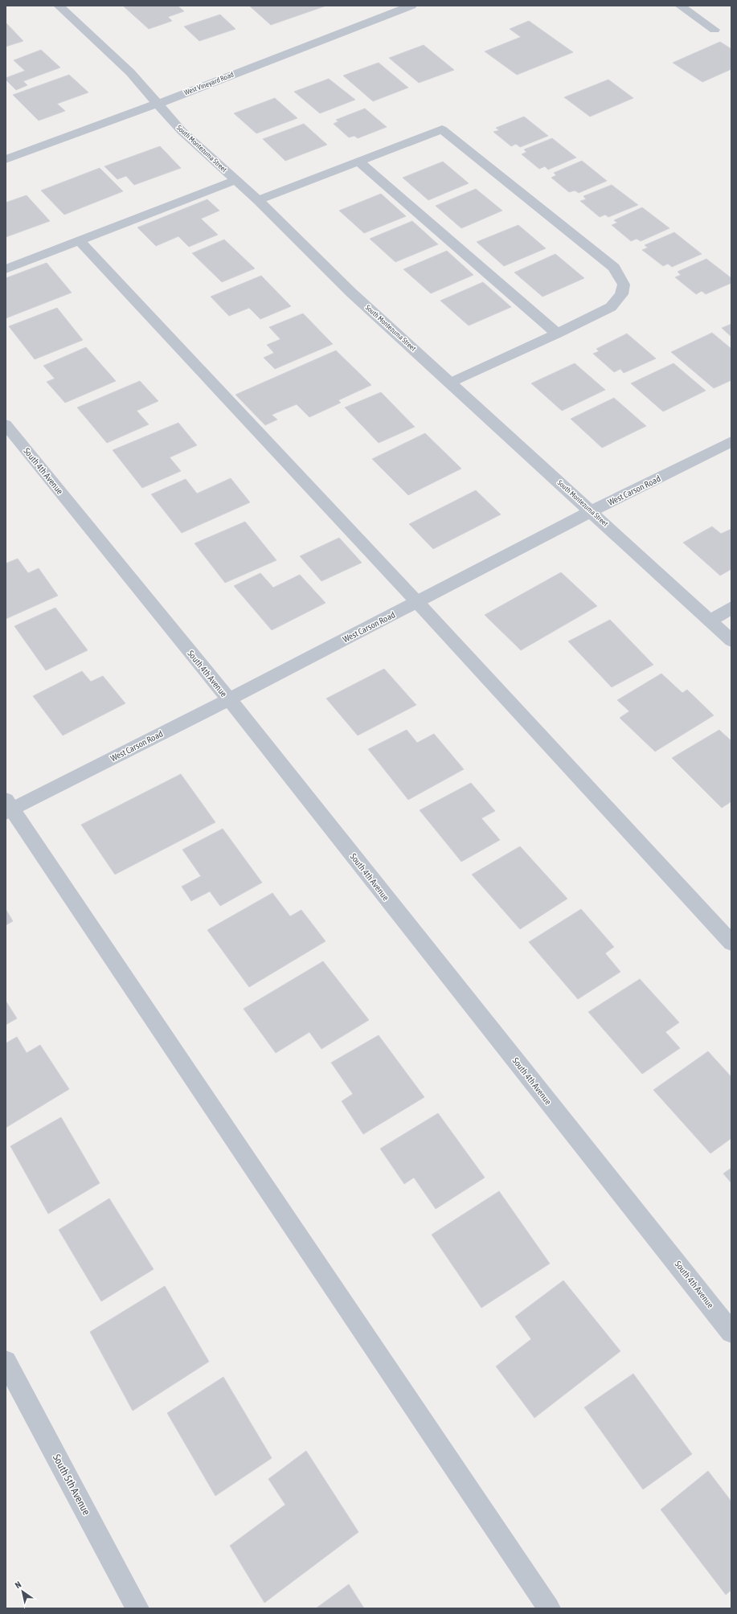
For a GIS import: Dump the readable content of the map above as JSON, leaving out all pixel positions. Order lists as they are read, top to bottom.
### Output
{
  "streets": {
    "street": [
      "West Vineyard Road",
      "South Montezuma Street",
      "South 4th Avenue",
      "West Carson Road",
      "South 5th Avenue"
    ]
  },
  "crossings": [
    ["West Vineyard Road", "South Montezuma Street"],
    ["South Montezuma Street", "West Carson Road"],
    ["South 4th Avenue", "West Carson Road"]
  ],
  "north": "top left"
}
